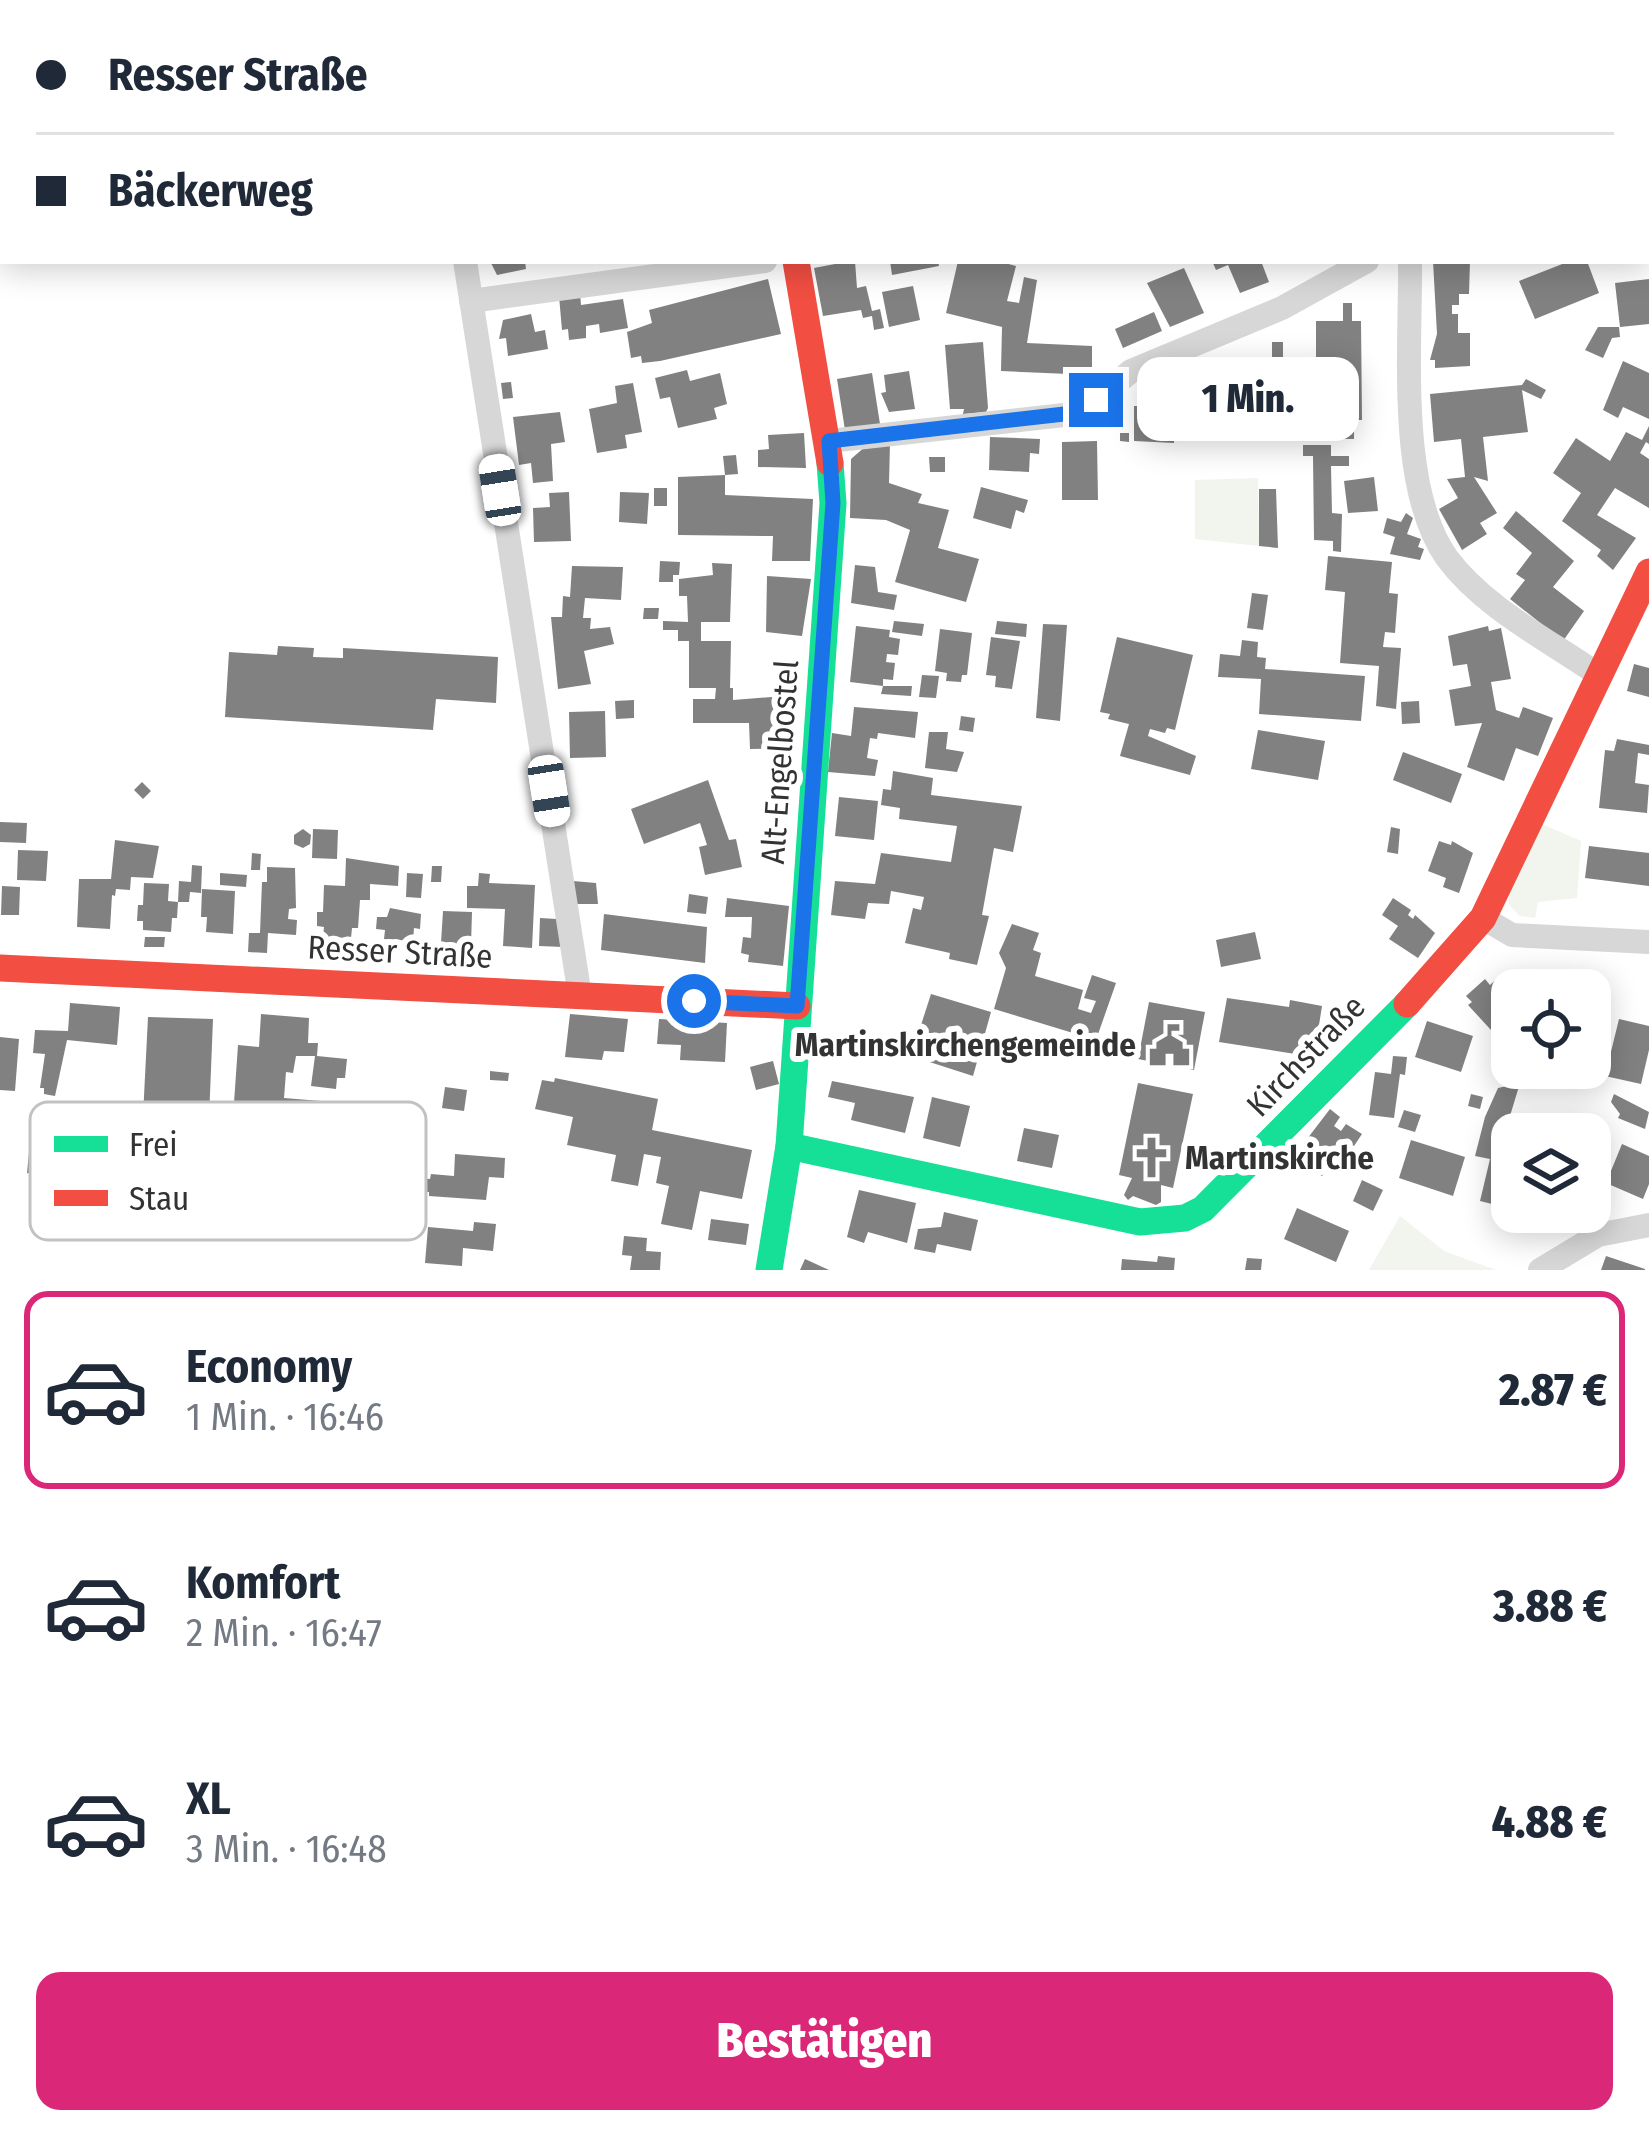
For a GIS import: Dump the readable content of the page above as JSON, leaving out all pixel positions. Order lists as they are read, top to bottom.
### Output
{
  "streets": {
    "street": ["Alt-Engelbostel", "Resser Straße", "Kirchstraße"]
  },
  "crossings": [
    ["Alt-Engelbostel", "Resser Straße"],
    ["Alt-Engelbostel", "Kirchstraße"]
  ],
  "places": {
    "public building": ["Martinskirchengemeinde"],
    "church": ["Martinskirche"]
  },
  "legend": ["Frei", "Stau"],
  "page": {
    "banner": ["Resser Straße", "Bäckerweg"],
    "bubble": "1 Min.",
    "list": [
      {
        "name": "Economy",
        "note": "1 Min. · 16:46",
        "value": "2.87 €"
      },
      {
        "name": "Komfort",
        "note": "2 Min. · 16:47",
        "value": "3.88 €"
      },
      {
        "name": "XL",
        "note": "3 Min. · 16:48",
        "value": "4.88 €"
      }
    ],
    "buttons": "Bestätigen"
  }
}
